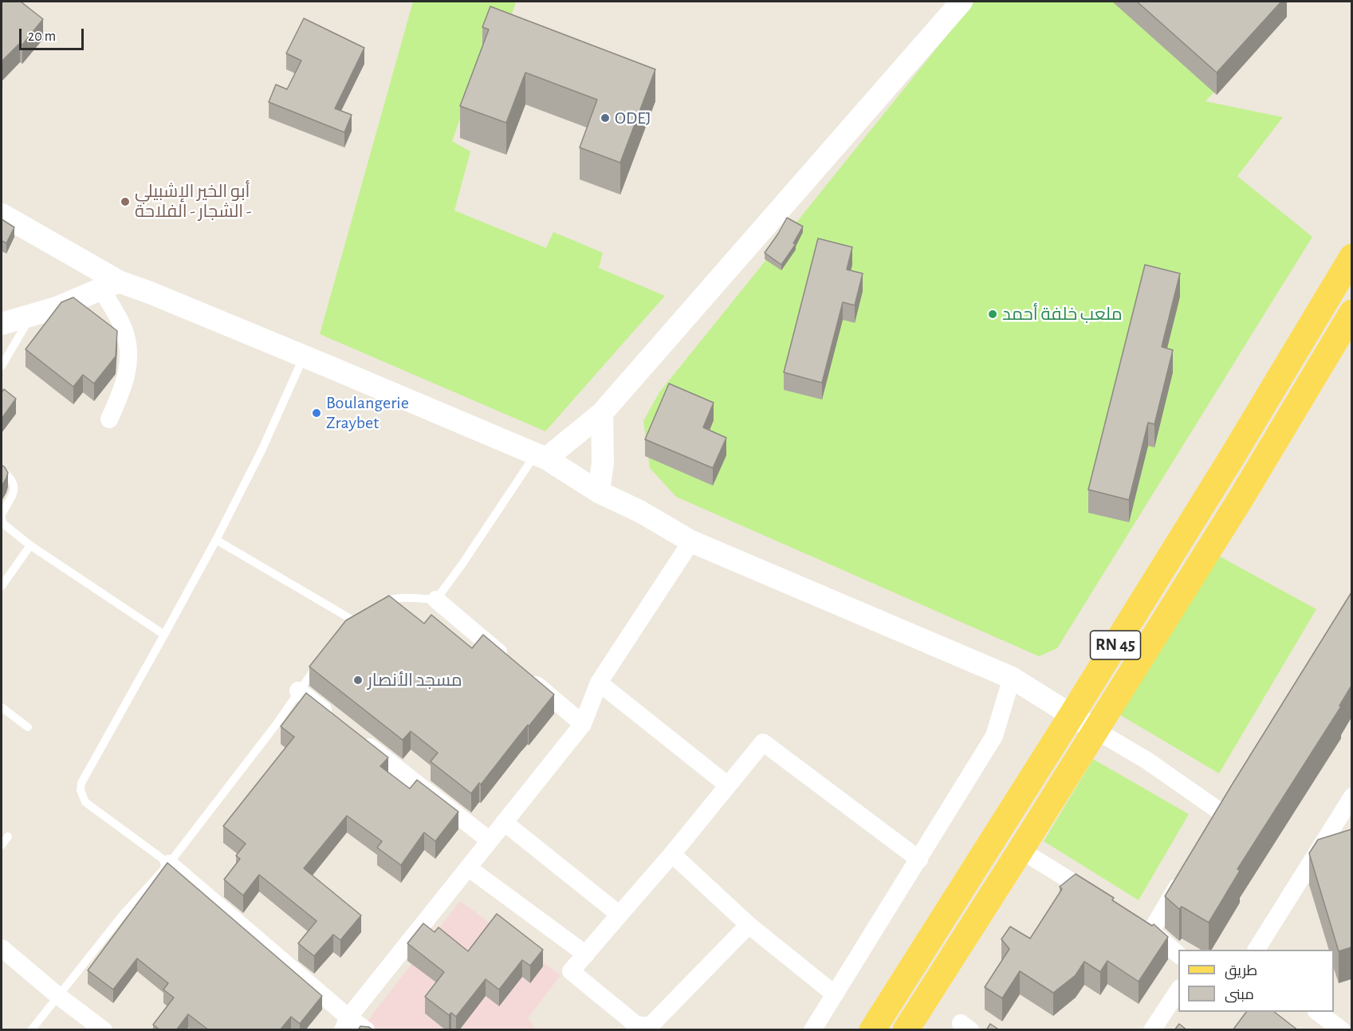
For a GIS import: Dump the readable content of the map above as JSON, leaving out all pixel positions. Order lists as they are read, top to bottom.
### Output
{
  "streets": {
    "main road": ["RN 45"]
  },
  "places": [
    "ODEJ",
    "أبو الخير الإشبيلي الشجار - الفلاحة -",
    "ملعب خلفة أحمد",
    "Boulangerie Zraybet",
    "مسجد الأنصار"
  ],
  "legend": ["طريق", "مبنى"],
  "scale_bar": "20 m"
}
